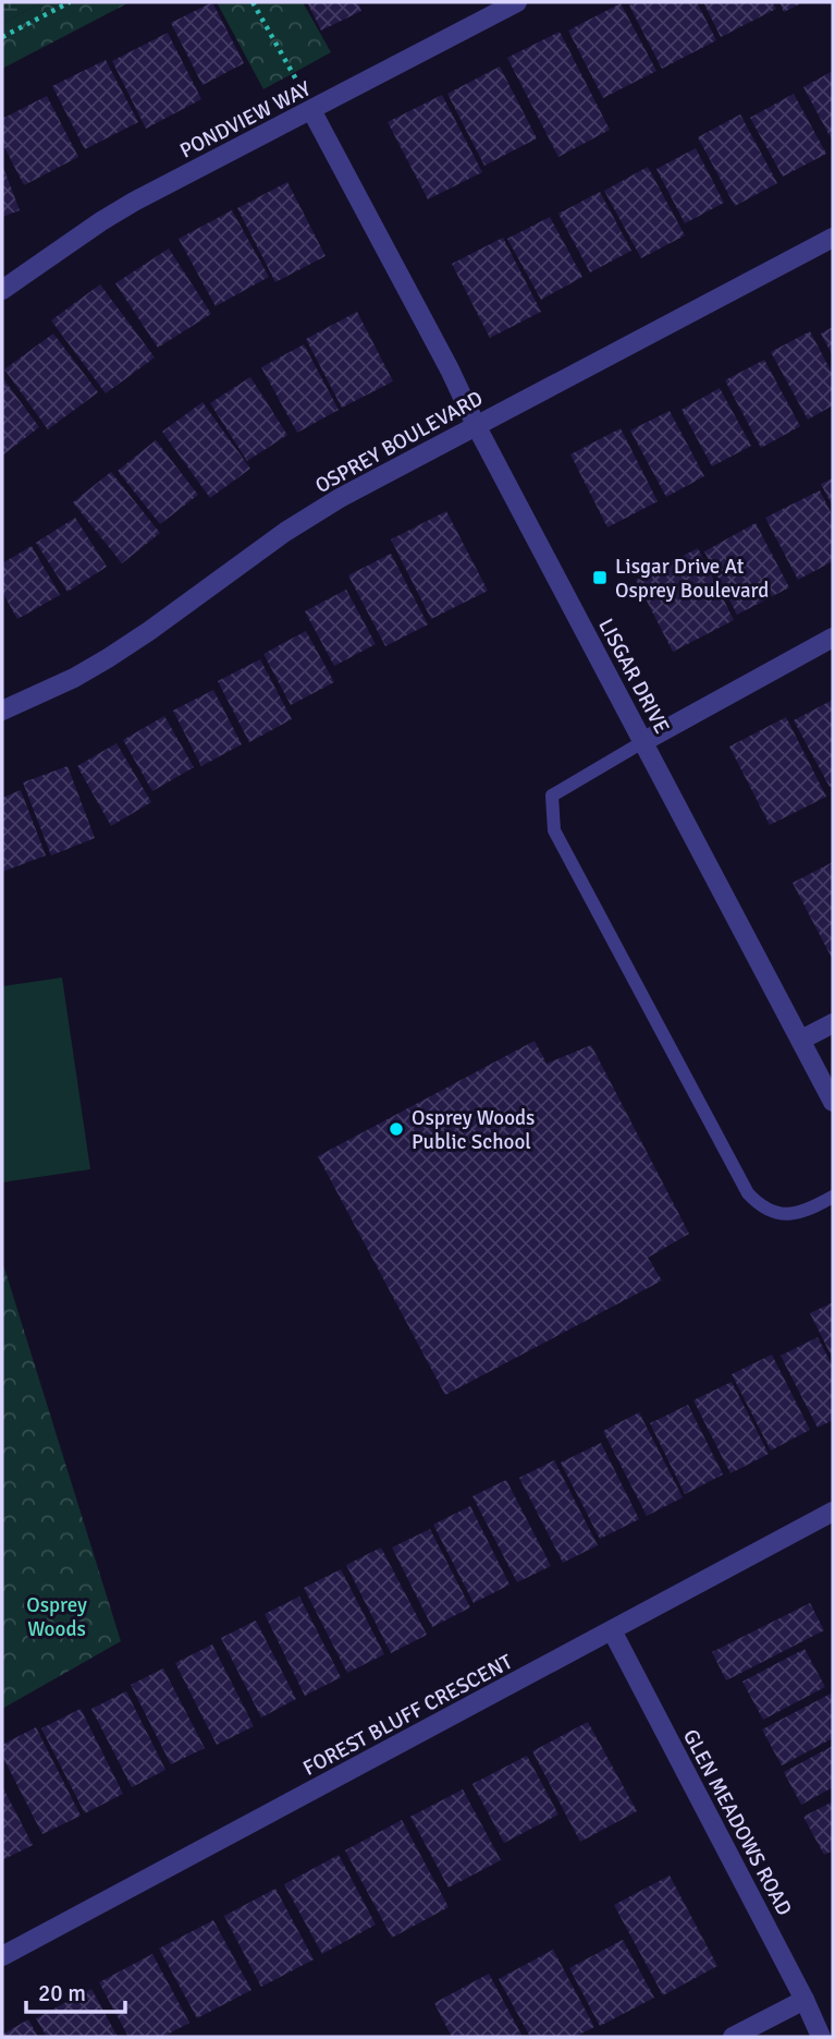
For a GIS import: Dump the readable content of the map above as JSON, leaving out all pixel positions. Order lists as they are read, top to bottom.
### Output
{
  "streets": {
    "street": [
      "PONDVIEW WAY",
      "OSPREY BOULEVARD",
      "LISGAR DRIVE",
      "FOREST BLUFF CRESCENT",
      "GLEN MEADOWS ROAD"
    ]
  },
  "crossings": [
    ["PONDVIEW WAY", "LISGAR DRIVE"],
    ["OSPREY BOULEVARD", "LISGAR DRIVE"],
    ["FOREST BLUFF CRESCENT", "GLEN MEADOWS ROAD"]
  ],
  "parks": ["Osprey Woods"],
  "places": {
    "transit": ["Lisgar Drive At Osprey Boulevard"],
    "other": ["Osprey Woods Public School"]
  },
  "scale_bar": "20 m"
}
